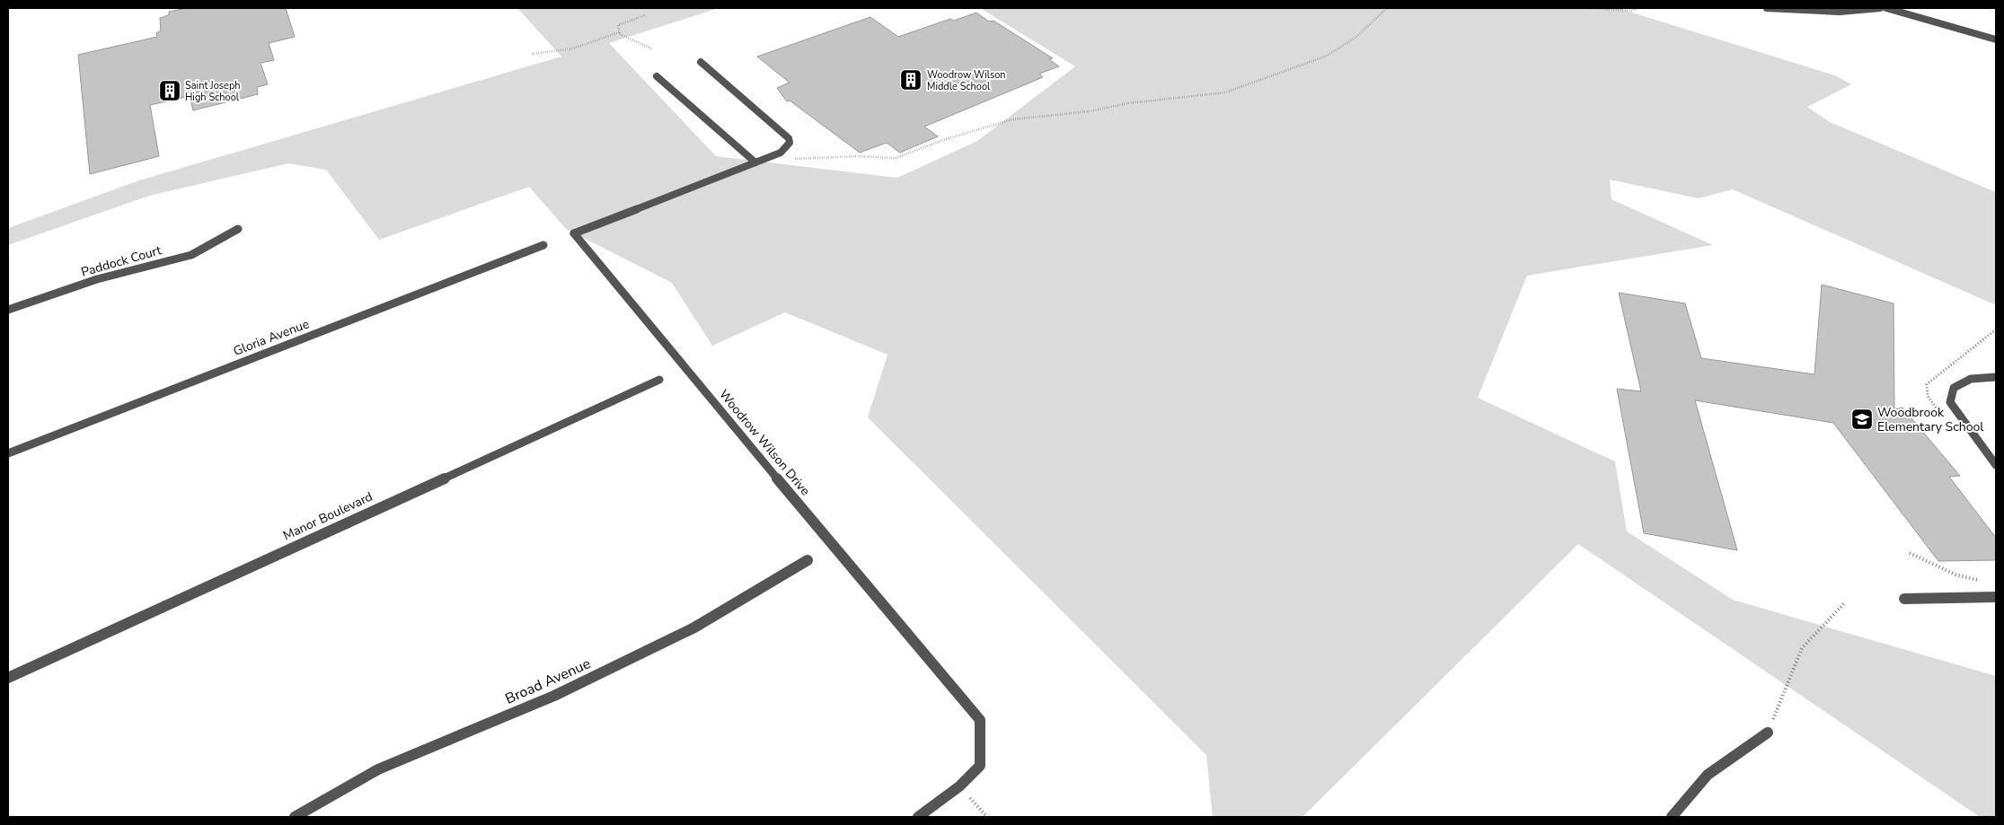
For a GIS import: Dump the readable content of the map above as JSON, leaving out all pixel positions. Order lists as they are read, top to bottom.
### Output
{
  "streets": {
    "street": [
      "Paddock Court",
      "Gloria Avenue",
      "Woodrow Wilson Drive",
      "Manor Boulevard",
      "Broad Avenue"
    ]
  },
  "places": {
    "building": ["Woodrow Wilson Middle School", "Saint Joseph High School"],
    "school or university": ["Woodbrook Elementary School"]
  }
}
